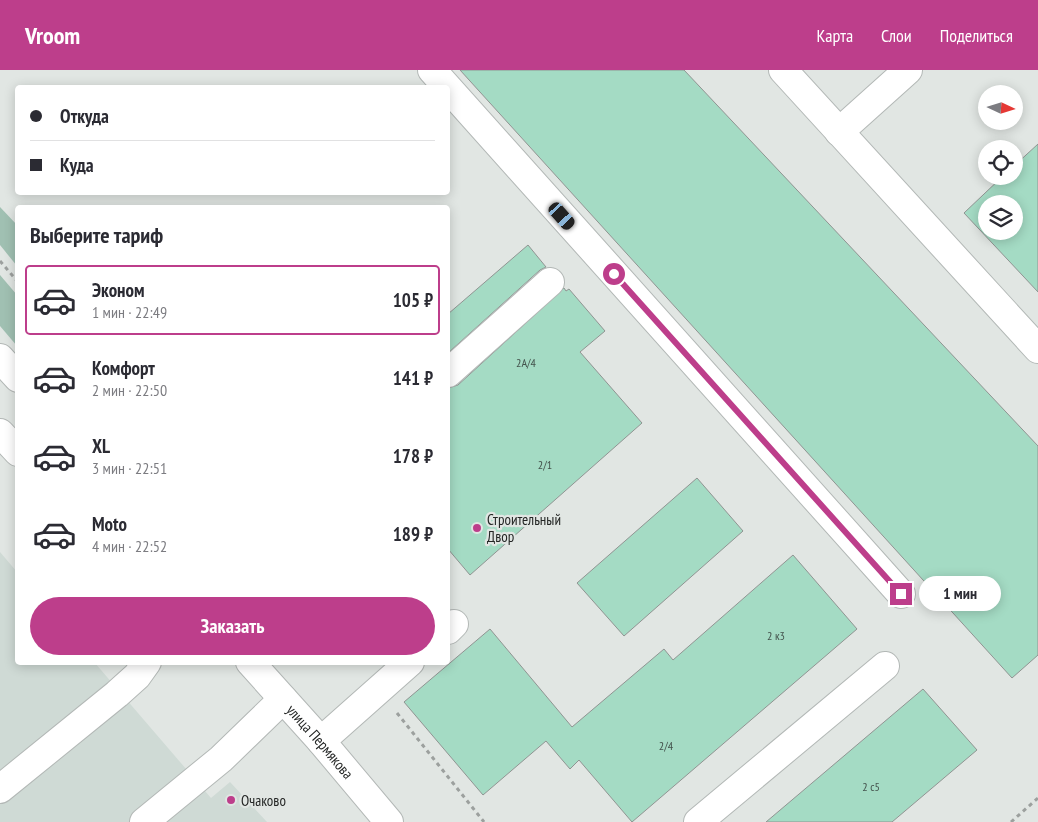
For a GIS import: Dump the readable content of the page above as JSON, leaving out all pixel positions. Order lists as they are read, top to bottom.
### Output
{
  "streets": {
    "street": ["улица Пермякова"]
  },
  "places": ["Строительный Двор", "Очаково"],
  "house_numbers": [
    "2А/4",
    "2/1",
    "2 к3",
    "2/4",
    "2 с5"
  ],
  "north": "right",
  "page": {
    "header": "Vroom",
    "nav": ["Карта", "Слои", "Поделиться"],
    "banner": ["Откуда", "Куда"],
    "heading": "Выберите тариф",
    "list": [
      {
        "name": "Эконом",
        "note": "1 мин · 22:49",
        "value": "105 ₽"
      },
      {
        "name": "Комфорт",
        "note": "2 мин · 22:50",
        "value": "141 ₽"
      },
      {
        "name": "XL",
        "note": "3 мин · 22:51",
        "value": "178 ₽"
      },
      {
        "name": "Moto",
        "note": "4 мин · 22:52",
        "value": "189 ₽"
      }
    ],
    "bubble": "1 мин",
    "buttons": "Заказать"
  }
}
